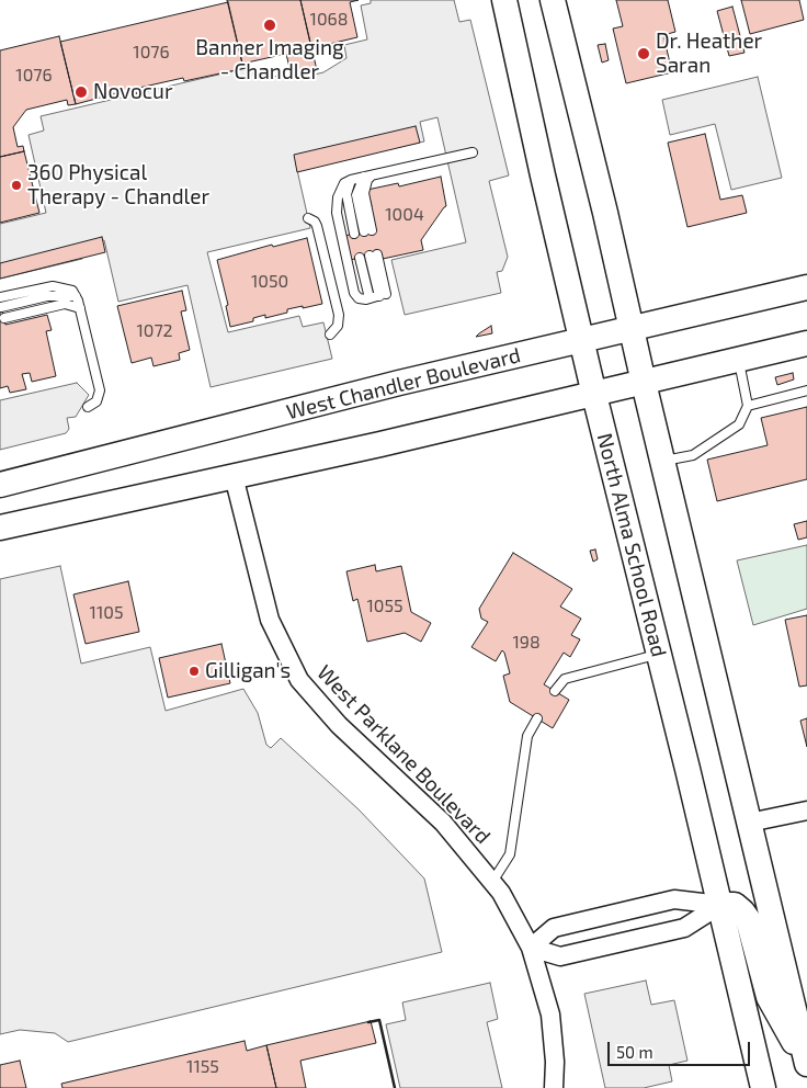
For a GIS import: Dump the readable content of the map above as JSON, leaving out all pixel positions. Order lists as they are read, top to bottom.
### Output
{
  "streets": {
    "main road": ["West Chandler Boulevard", "North Alma School Road"],
    "street": ["West Parklane Boulevard"]
  },
  "crossings": [
    ["West Chandler Boulevard", "North Alma School Road"]
  ],
  "places": [
    "Banner Imaging - Chandler",
    "Dr. Heather Saran",
    "Novocur",
    "360 Physical Therapy - Chandler",
    "Gilligan's"
  ],
  "house_numbers": [
    "1068",
    "1076",
    "1076",
    "1004",
    "1050",
    "1072",
    "1055",
    "1105",
    "198",
    "1155"
  ],
  "scale_bar": "50 m"
}
